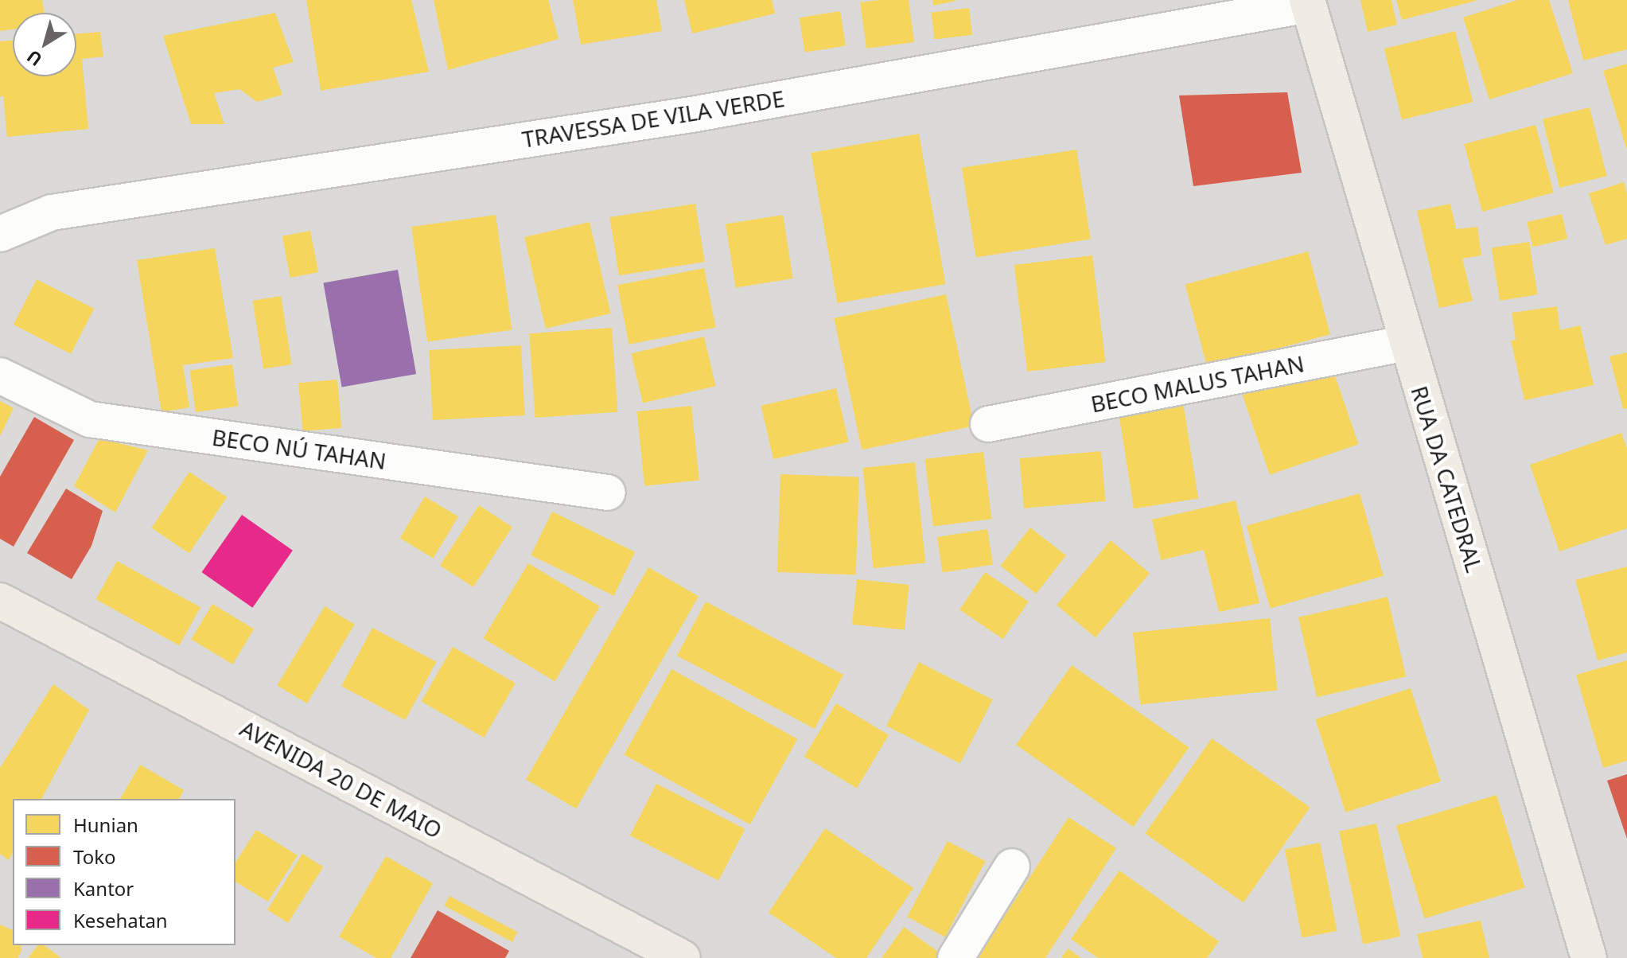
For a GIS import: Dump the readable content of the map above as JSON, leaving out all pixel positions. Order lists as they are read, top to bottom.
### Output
{
  "streets": {
    "main road": ["RUA DA CATEDRAL", "AVENIDA 20 DE MAIO"],
    "street": ["TRAVESSA DE VILA VERDE", "BECO MALUS TAHAN", "BECO NÚ TAHAN"]
  },
  "crossings": [
    ["TRAVESSA DE VILA VERDE", "RUA DA CATEDRAL"],
    ["BECO MALUS TAHAN", "RUA DA CATEDRAL"]
  ],
  "legend": [
    "Hunian",
    "Toko",
    "Kantor",
    "Kesehatan"
  ],
  "north": "bottom left"
}
